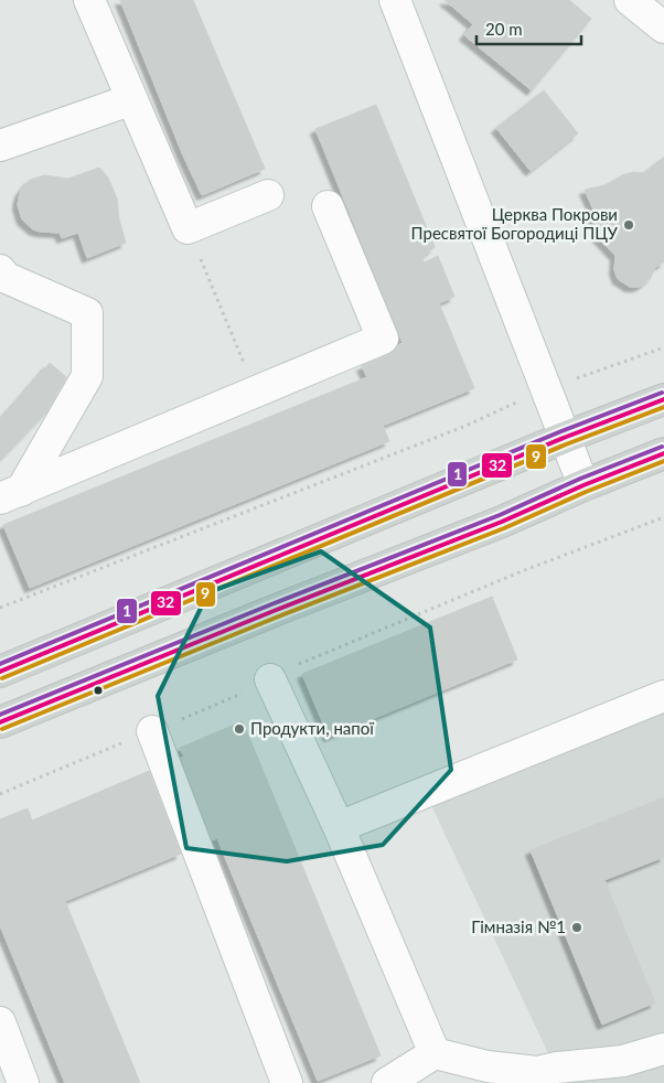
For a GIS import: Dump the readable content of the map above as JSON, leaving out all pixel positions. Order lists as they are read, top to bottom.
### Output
{
  "places": ["Церква Покрови Пресвятої Богородиці ПЦУ", "Продукти, напої", "Гімназія №1"],
  "lines": ["transit line 1", "transit line 32", "transit line 9"],
  "scale_bar": "20 m"
}
